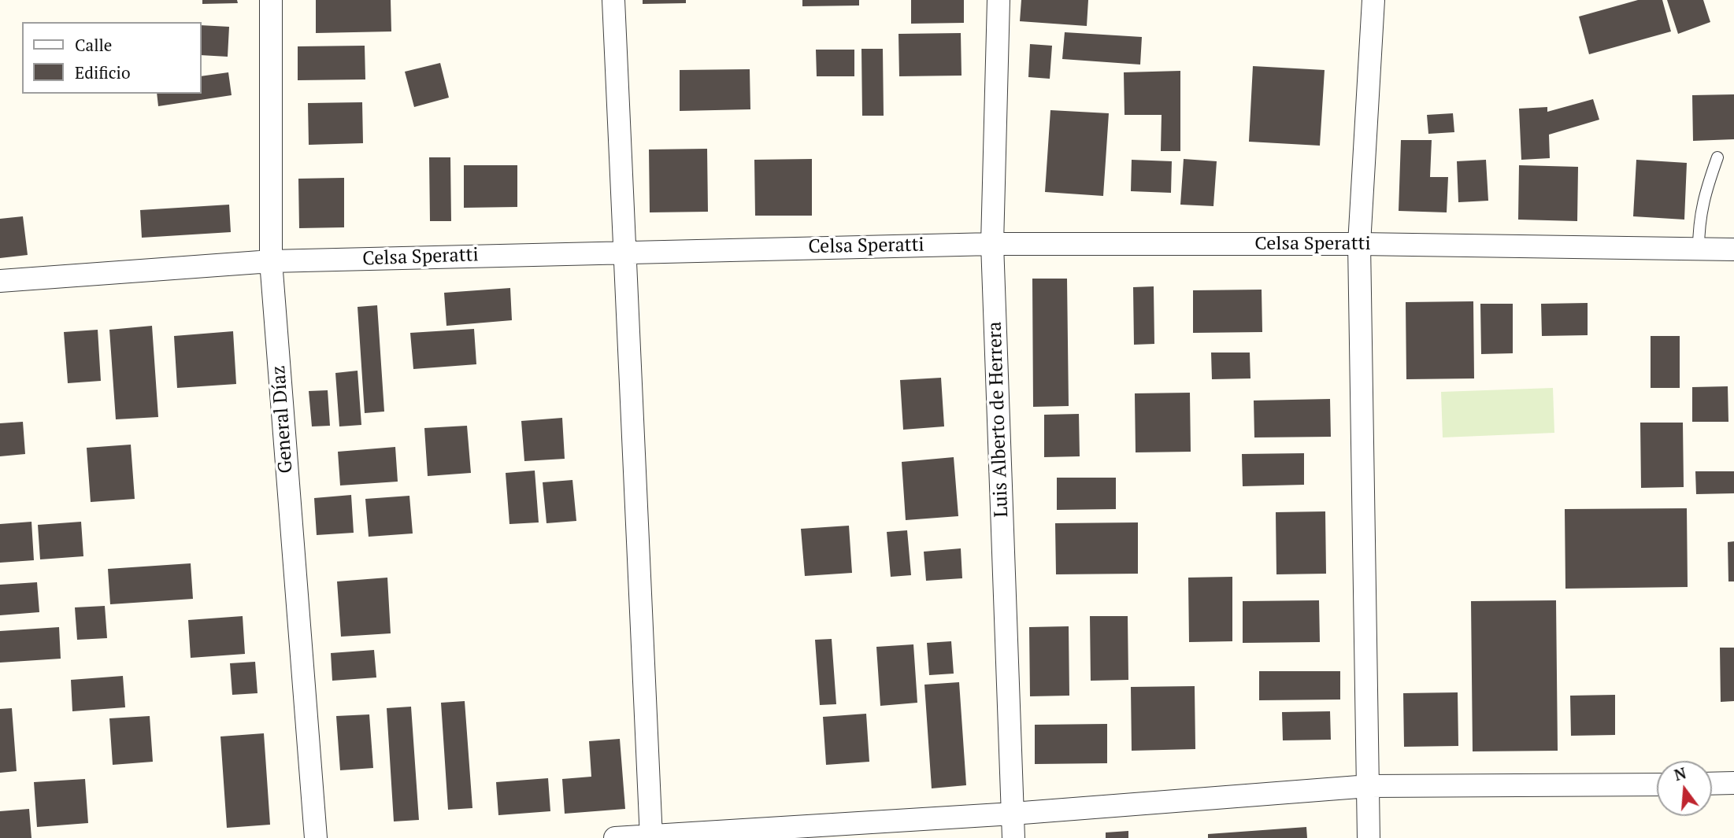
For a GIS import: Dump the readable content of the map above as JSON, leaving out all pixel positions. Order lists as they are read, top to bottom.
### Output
{
  "streets": {
    "street": ["Celsa Speratti", "General Díaz", "Luis Alberto de Herrera"]
  },
  "crossings": [
    ["Celsa Speratti", "General Díaz"],
    ["Celsa Speratti", "Luis Alberto de Herrera"]
  ],
  "legend": ["Calle", "Edificio"],
  "north": "top"
}
